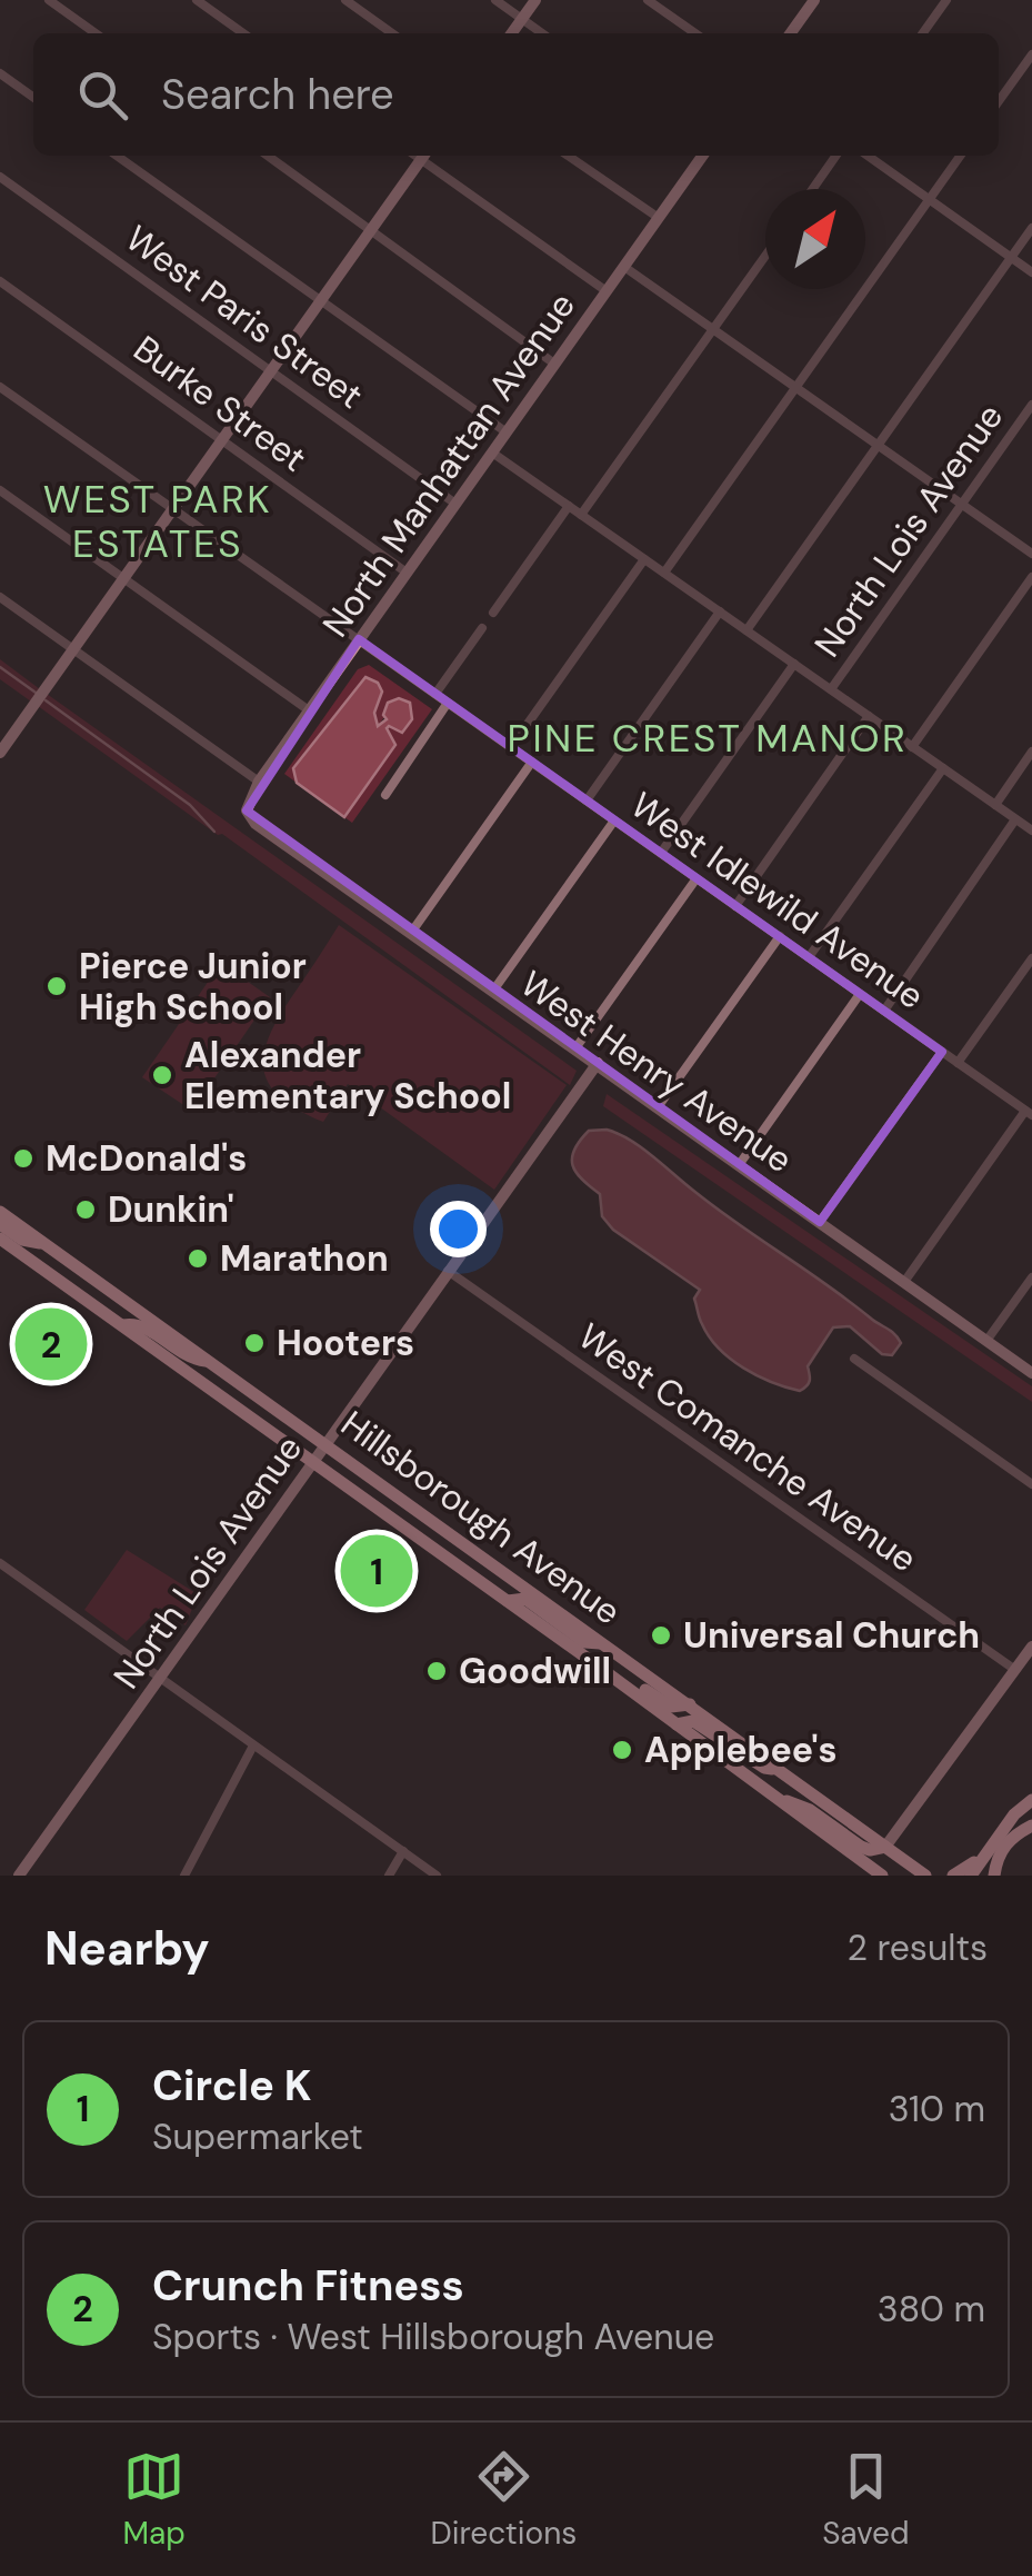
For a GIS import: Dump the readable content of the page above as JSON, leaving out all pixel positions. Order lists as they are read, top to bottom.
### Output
{
  "streets": {
    "main road": ["Hillsborough Avenue"],
    "street": [
      "West Paris Street",
      "Burke Street",
      "North Manhattan Avenue",
      "North Lois Avenue",
      "West Idlewild Avenue",
      "West Henry Avenue",
      "West Comanche Avenue"
    ]
  },
  "crossings": [
    ["West Paris Street", "North Manhattan Avenue"],
    ["Burke Street", "North Manhattan Avenue"],
    ["North Manhattan Avenue", "West Idlewild Avenue"],
    ["North Manhattan Avenue", "West Henry Avenue"],
    ["North Lois Avenue", "West Henry Avenue"],
    ["North Lois Avenue", "West Comanche Avenue"],
    ["North Lois Avenue", "Hillsborough Avenue"]
  ],
  "districts": ["WEST PARK ESTATES", "PINE CREST MANOR"],
  "places": [
    "Pierce Junior High School",
    "Alexander Elementary School",
    "McDonald's",
    "Dunkin'",
    "Marathon",
    "Hooters",
    "Universal Church",
    "Goodwill",
    "Applebee's"
  ],
  "north": "top right",
  "page": {
    "search": "Search here",
    "pins": ["2", "1"],
    "heading": ["Nearby", "2 results"],
    "list": [
      {
        "mark": "1",
        "name": "Circle K",
        "note": "Supermarket",
        "value": "310 m"
      },
      {
        "mark": "2",
        "name": "Crunch Fitness",
        "note": "Sports · West Hillsborough Avenue",
        "value": "380 m"
      }
    ],
    "nav": ["Map", "Directions", "Saved"]
  }
}
